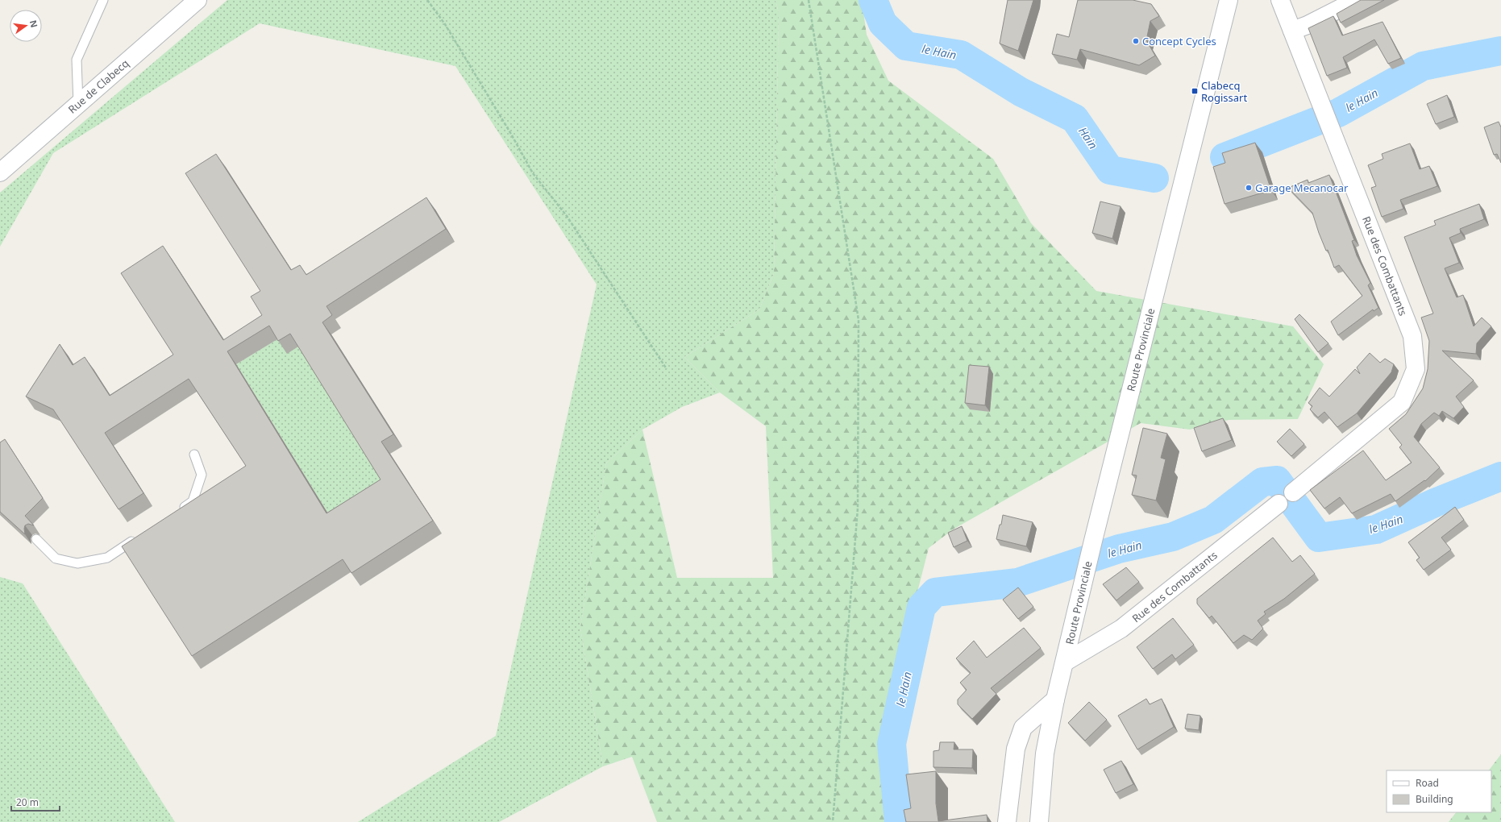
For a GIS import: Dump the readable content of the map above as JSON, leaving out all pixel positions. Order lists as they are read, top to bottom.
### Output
{
  "streets": {
    "street": ["Rue de Clabecq", "Rue des Combattants", "Route Provinciale"]
  },
  "crossings": [
    ["Rue des Combattants", "Route Provinciale"]
  ],
  "water": ["le Hain", "Hain"],
  "places": {
    "other": ["Concept Cycles", "Garage Mecanocar"],
    "transit": ["Clabecq Rogissart"]
  },
  "legend": ["Road", "Building"],
  "scale_bar": "20 m",
  "north": "right"
}
